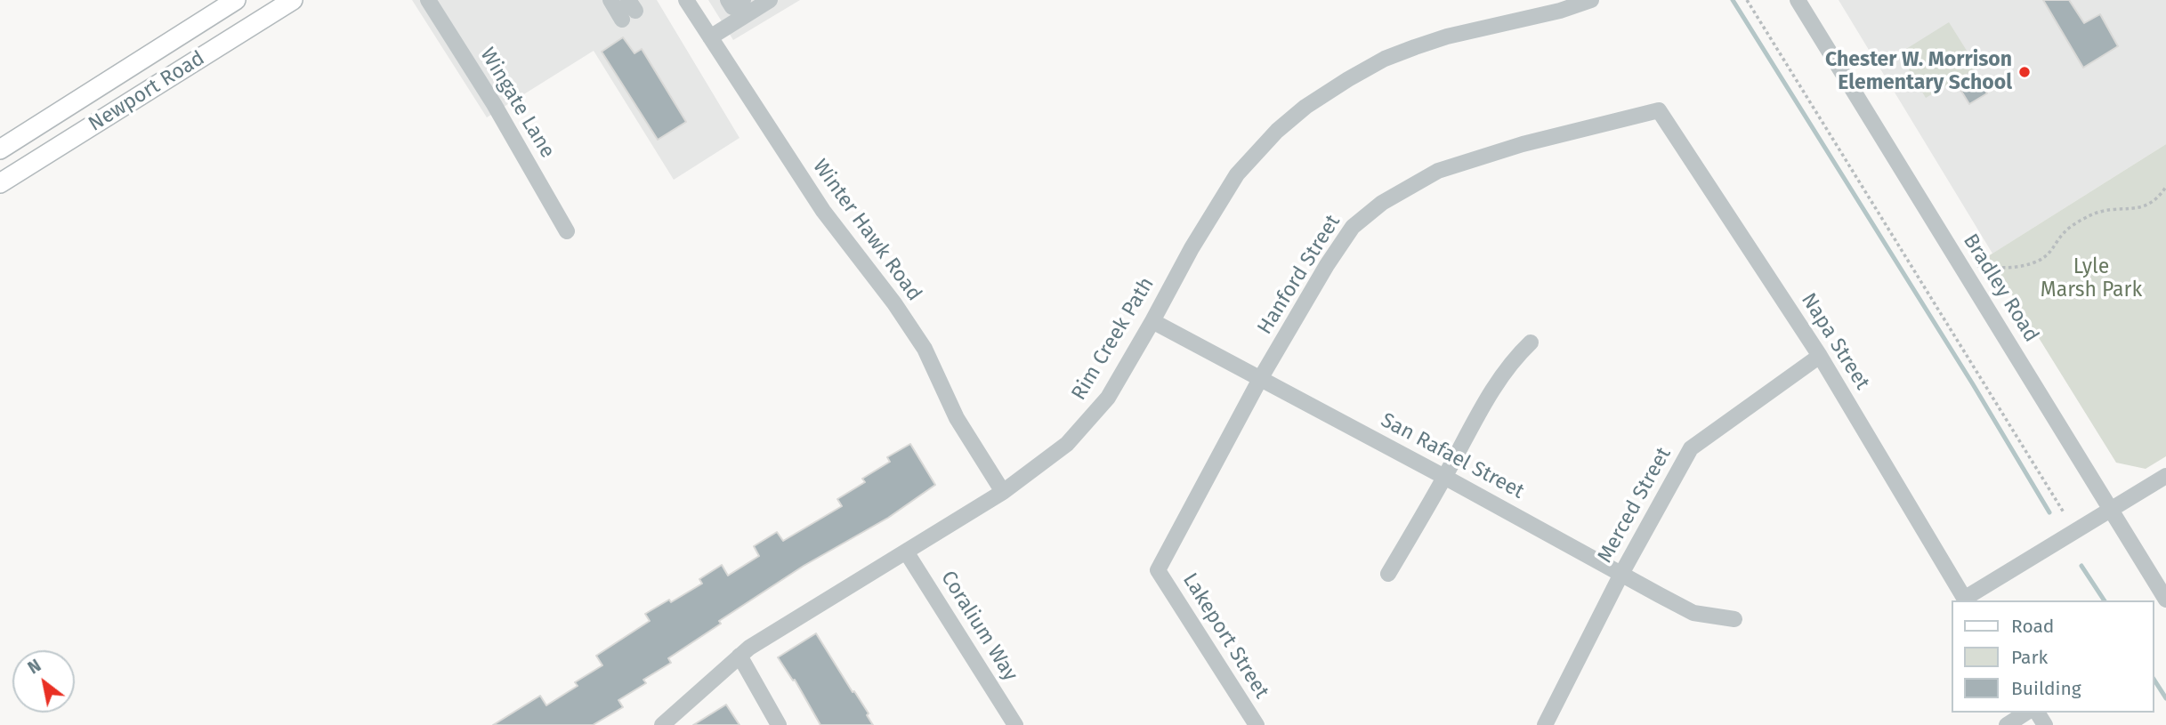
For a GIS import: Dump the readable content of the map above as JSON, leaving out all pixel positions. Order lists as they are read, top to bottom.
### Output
{
  "streets": {
    "main road": ["Newport Road"],
    "street": [
      "Wingate Lane",
      "Winter Hawk Road",
      "Hanford Street",
      "Bradley Road",
      "Rim Creek Path",
      "Napa Street",
      "San Rafael Street",
      "Merced Street",
      "Coralium Way",
      "Lakeport Street"
    ]
  },
  "crossings": [
    ["Winter Hawk Road", "Rim Creek Path"],
    ["Hanford Street", "Napa Street"],
    ["Hanford Street", "San Rafael Street"],
    ["Hanford Street", "Lakeport Street"],
    ["Rim Creek Path", "San Rafael Street"],
    ["Rim Creek Path", "Coralium Way"],
    ["Napa Street", "Merced Street"],
    ["San Rafael Street", "Merced Street"]
  ],
  "parks": ["Lyle Marsh Park"],
  "places": ["Chester W. Morrison Elementary School"],
  "legend": ["Road", "Park", "Building"],
  "north": "top left"
}
